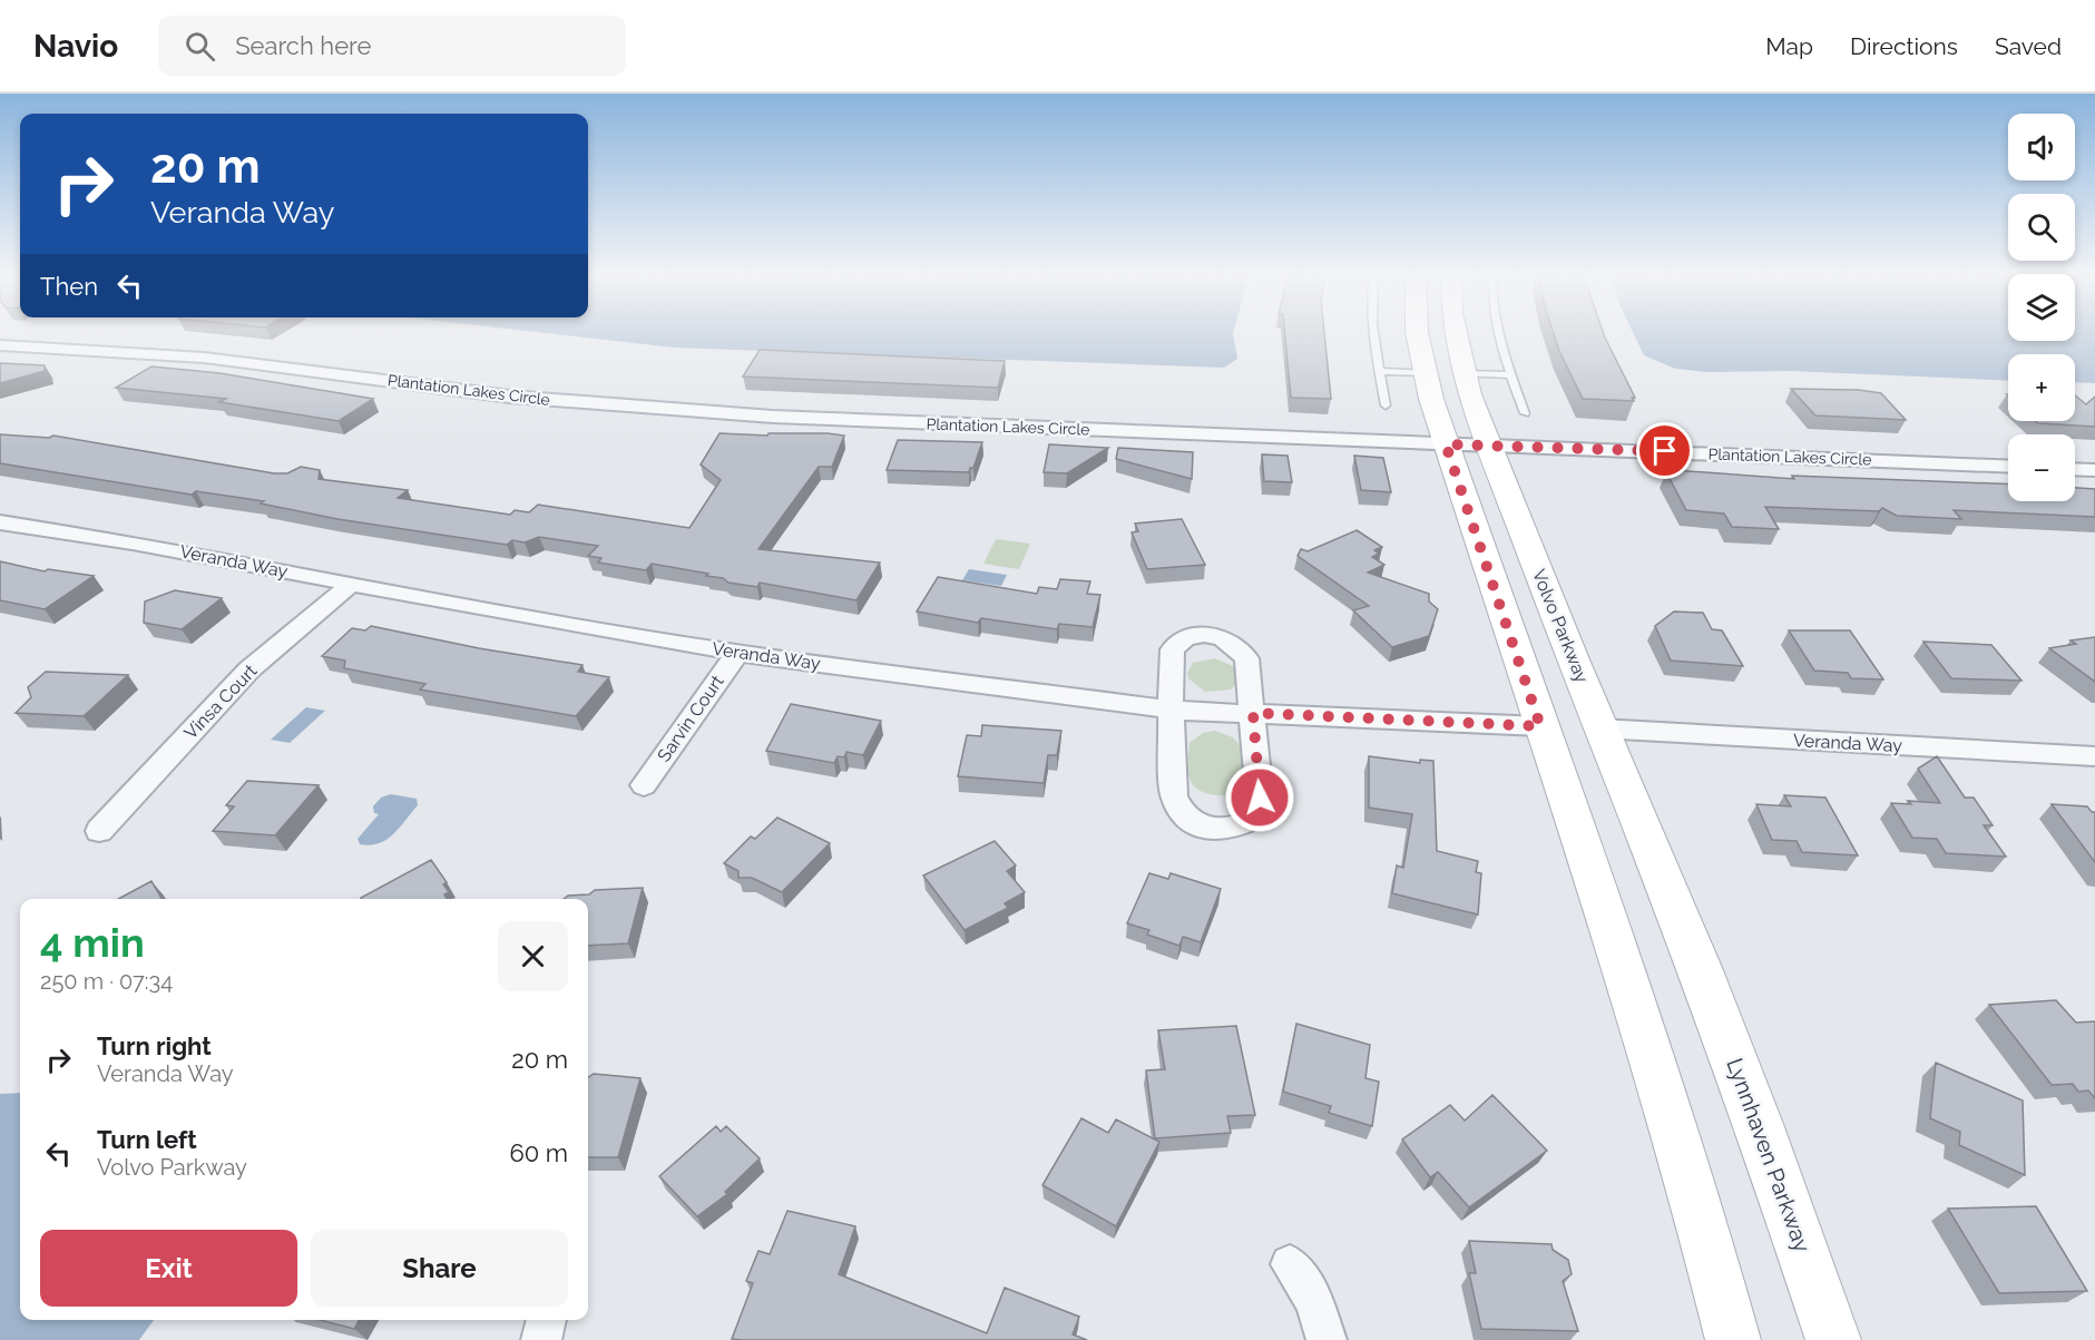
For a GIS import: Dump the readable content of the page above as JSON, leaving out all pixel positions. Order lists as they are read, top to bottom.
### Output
{
  "streets": {
    "main road": ["Volvo Parkway", "Lynnhaven Parkway"],
    "street": [
      "Plantation Lakes Circle",
      "Veranda Way",
      "Vinsa Court",
      "Sarvin Court"
    ]
  },
  "crossings": [
    ["Plantation Lakes Circle", "Volvo Parkway"],
    ["Veranda Way", "Volvo Parkway"],
    ["Veranda Way", "Vinsa Court"],
    ["Veranda Way", "Sarvin Court"],
    ["Volvo Parkway", "Lynnhaven Parkway"]
  ],
  "page": {
    "header": "Navio",
    "search": "Search here",
    "nav": ["Map", "Directions", "Saved"],
    "map_buttons": ["+", "−"],
    "turn": ["20 m", "Veranda Way"],
    "then": "Then",
    "heading": ["4 min", "250 m · 07:34"],
    "list": [
      {
        "name": "Turn right",
        "note": "Veranda Way",
        "value": "20 m"
      },
      {
        "name": "Turn left",
        "note": "Volvo Parkway",
        "value": "60 m"
      }
    ],
    "buttons": ["Exit", "Share"]
  }
}
